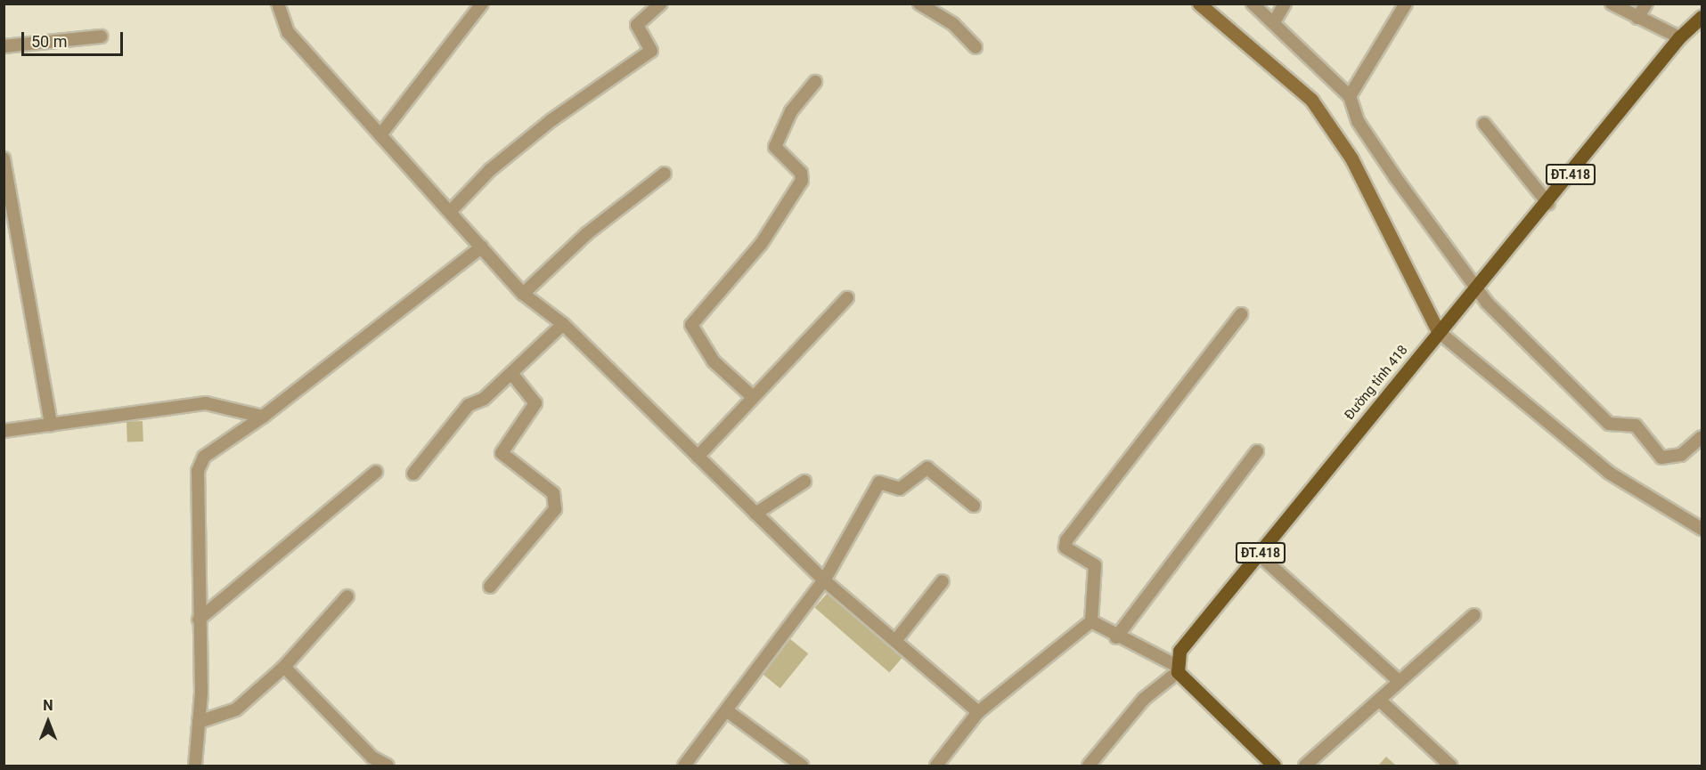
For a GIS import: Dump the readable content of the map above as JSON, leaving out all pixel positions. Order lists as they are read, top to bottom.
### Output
{
  "streets": {
    "main road": ["ĐT.418", "Đường tỉnh 418"]
  },
  "scale_bar": "50 m",
  "north": "top"
}
